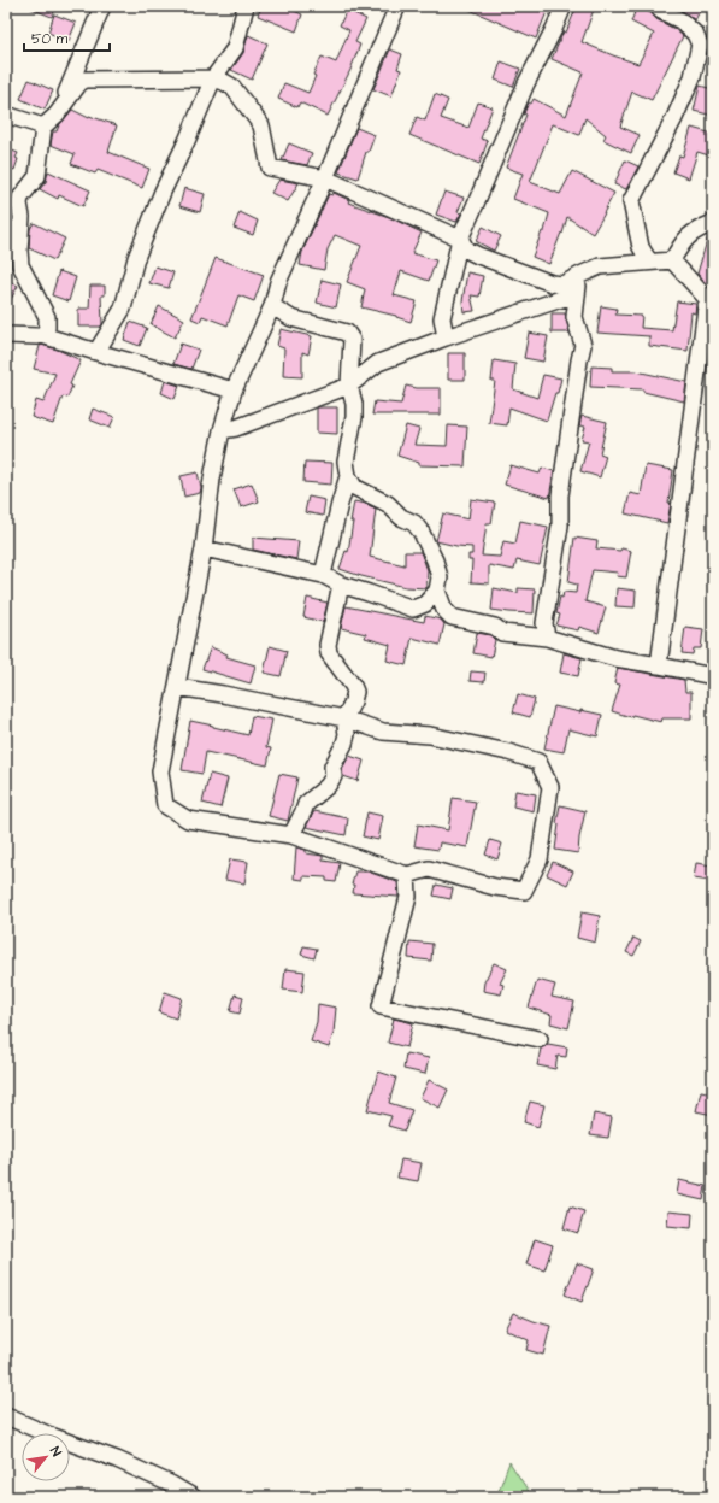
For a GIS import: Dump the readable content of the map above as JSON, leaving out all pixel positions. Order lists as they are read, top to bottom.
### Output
{
  "scale_bar": "50 m",
  "north": "top right"
}
